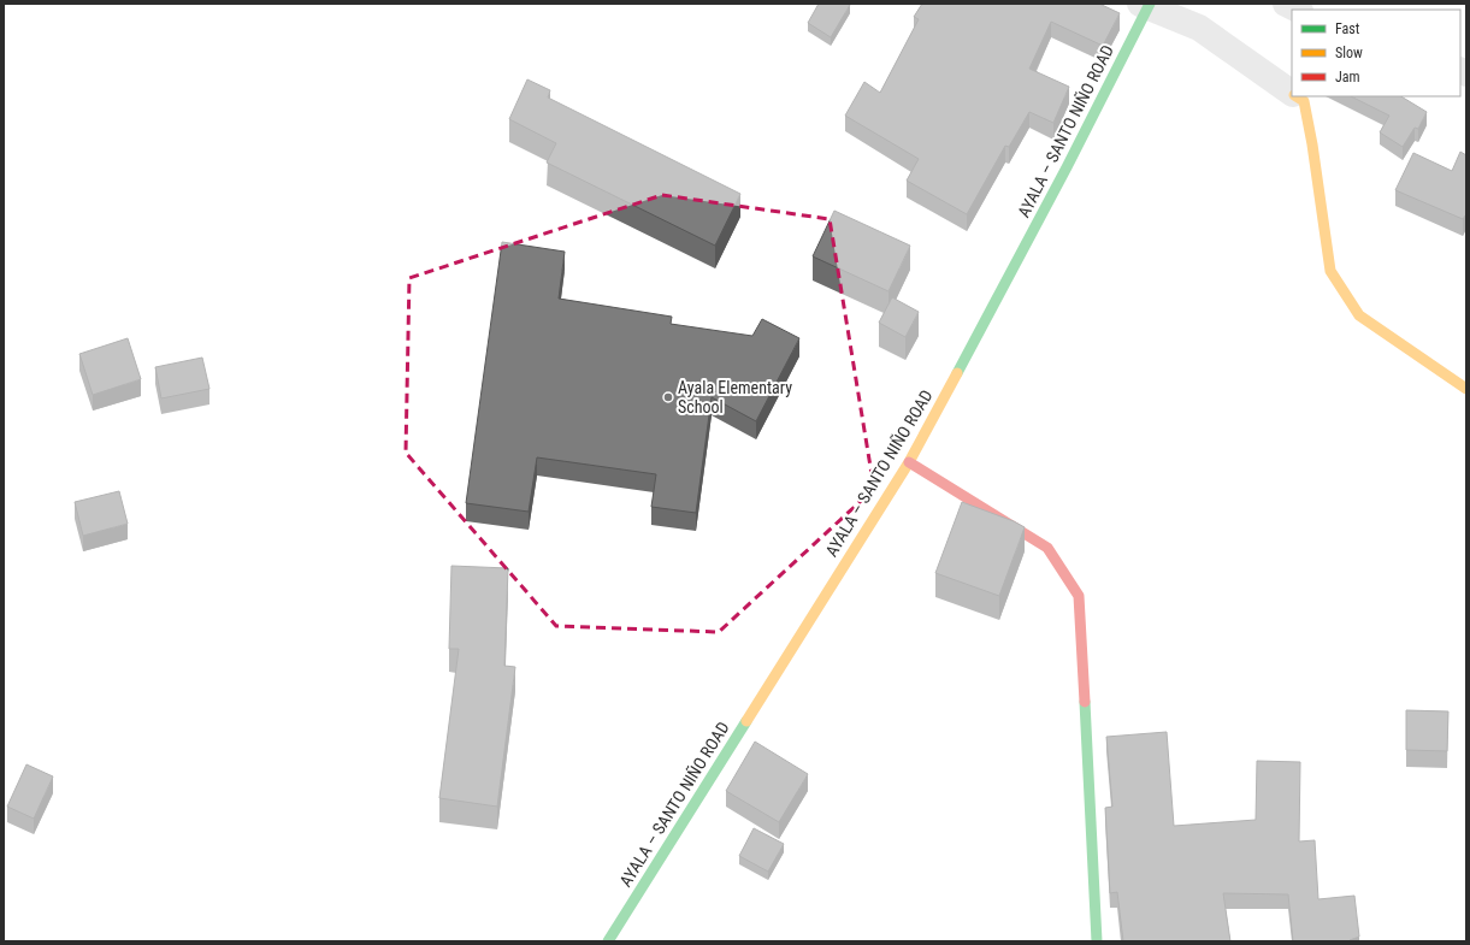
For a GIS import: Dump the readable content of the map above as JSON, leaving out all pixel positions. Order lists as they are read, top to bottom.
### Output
{
  "streets": {
    "street": ["AYALA – SANTO NIÑO ROAD"]
  },
  "places": ["Ayala Elementary School"],
  "legend": ["Fast", "Slow", "Jam"]
}
